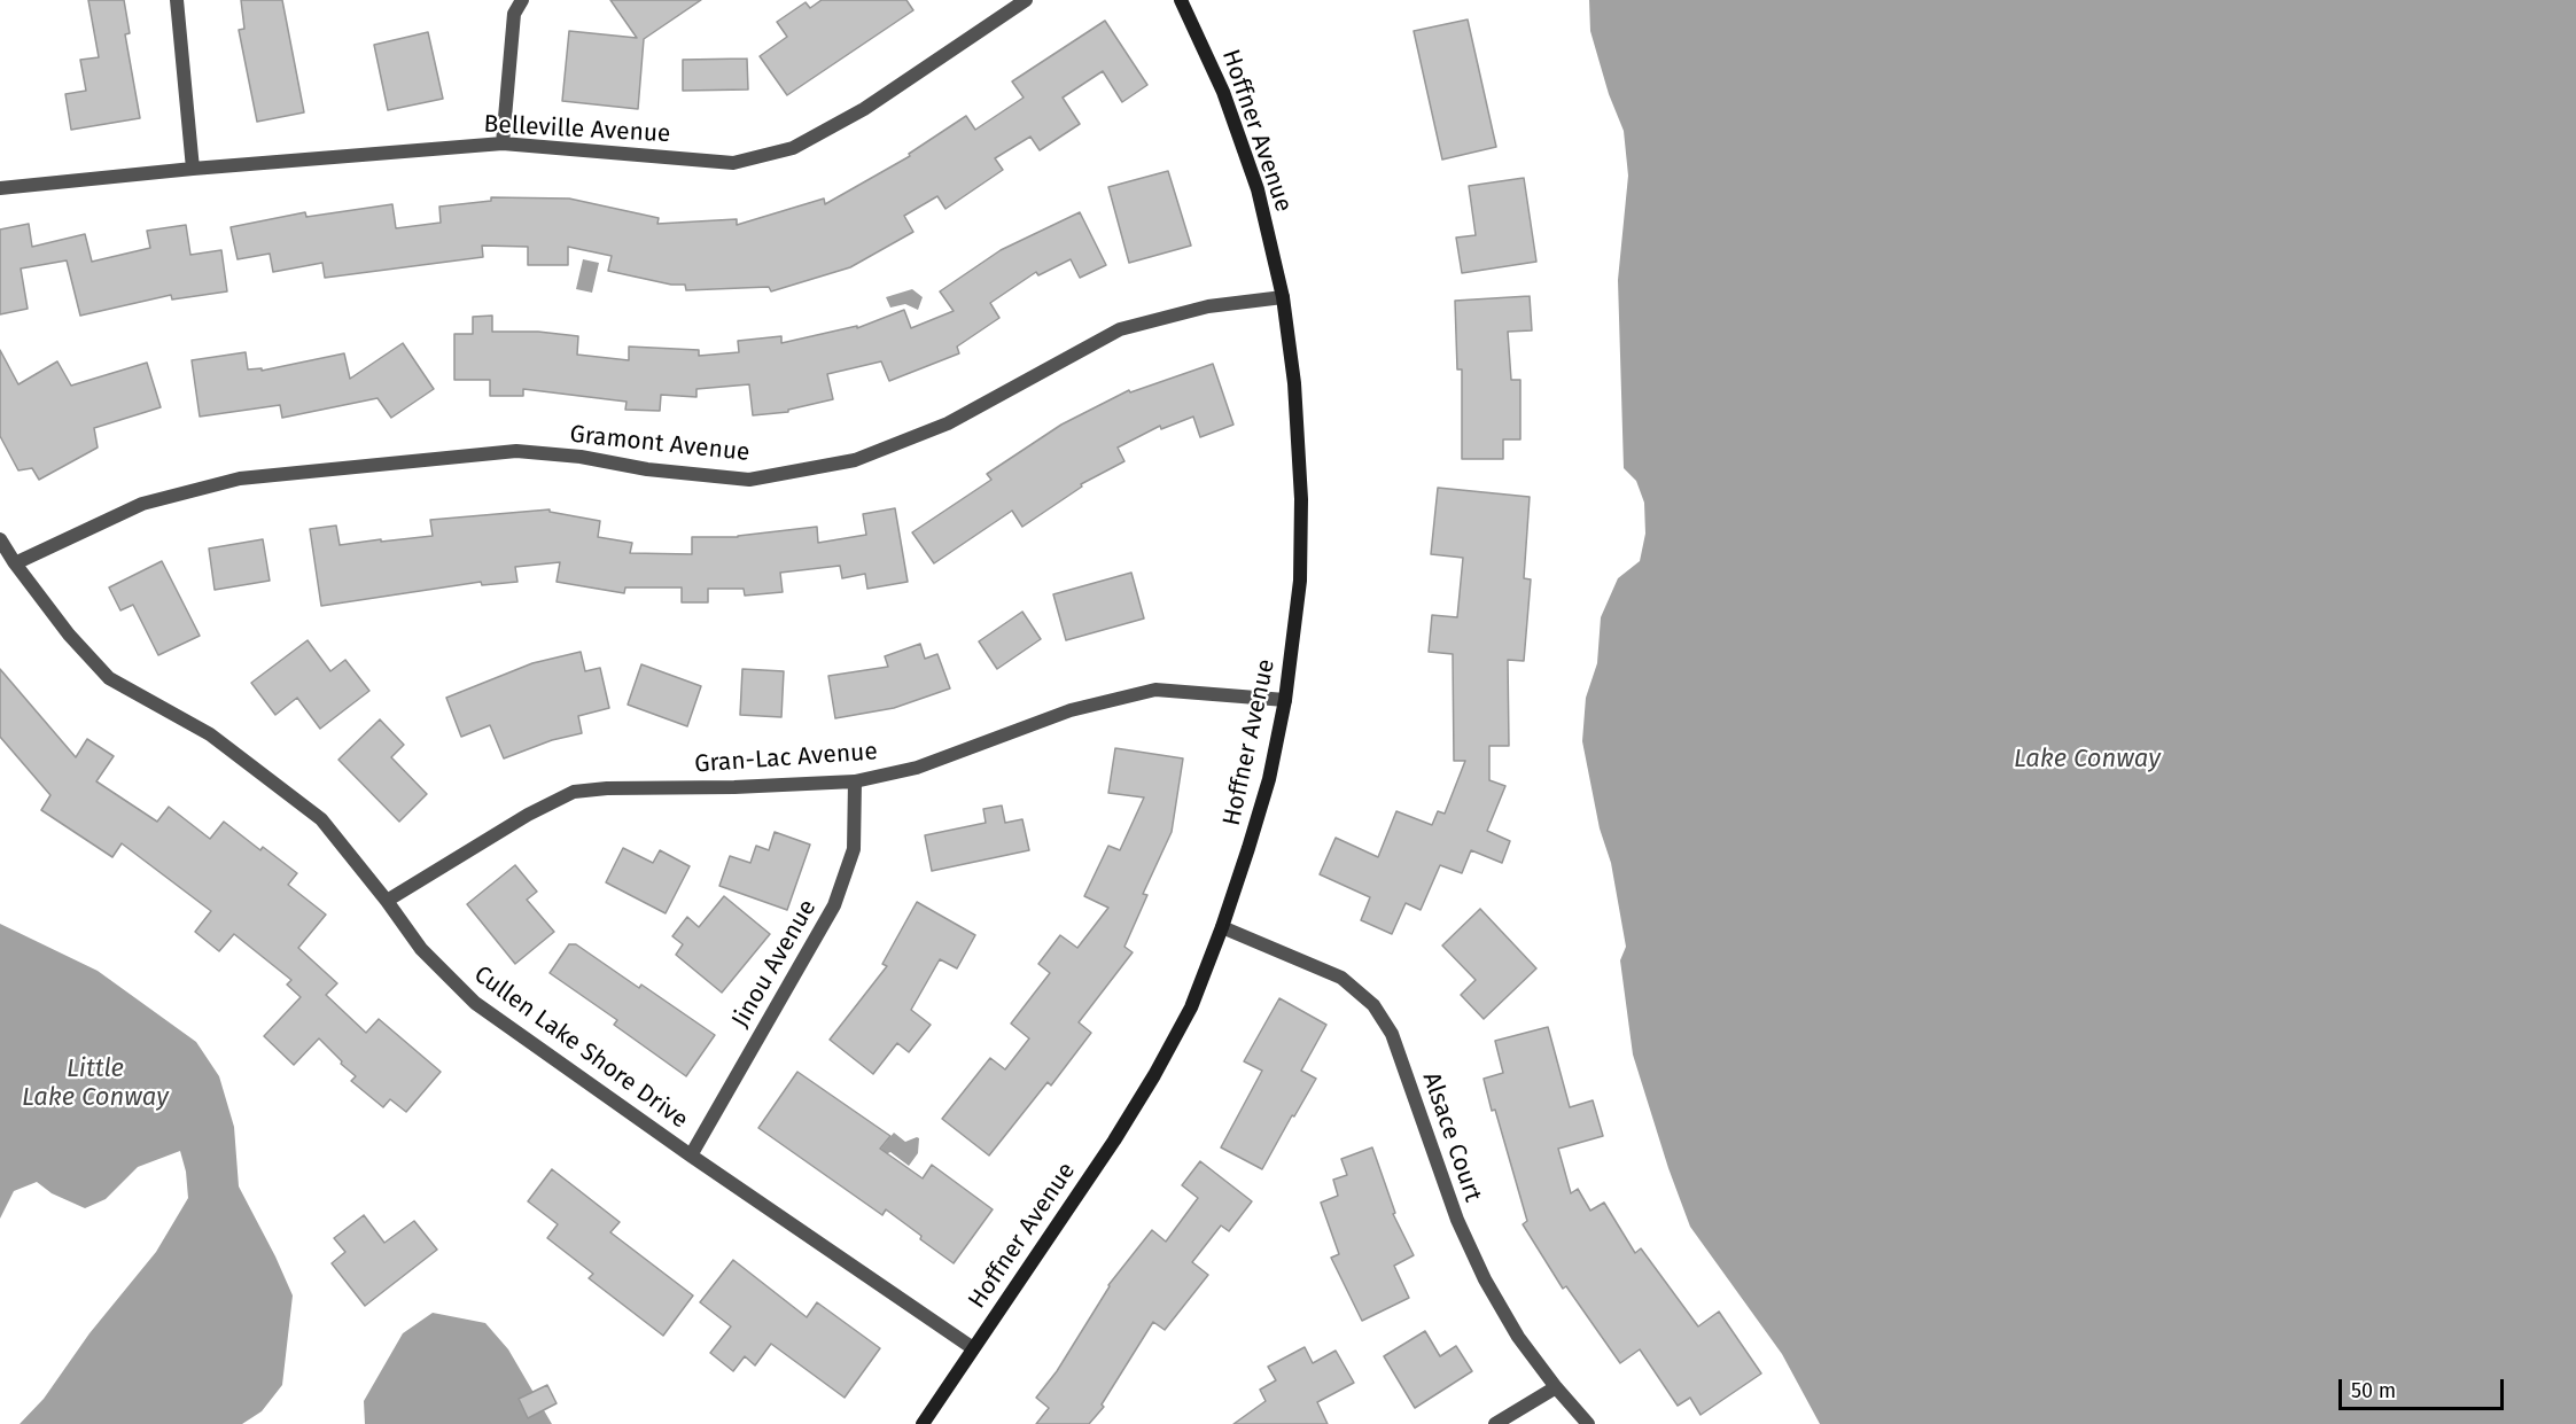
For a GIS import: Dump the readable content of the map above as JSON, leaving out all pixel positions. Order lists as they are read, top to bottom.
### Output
{
  "streets": {
    "main road": ["Hoffner Avenue"],
    "street": [
      "Belleville Avenue",
      "Gramont Avenue",
      "Gran-Lac Avenue",
      "Jinou Avenue",
      "Cullen Lake Shore Drive",
      "Alsace Court"
    ]
  },
  "crossings": [
    ["Hoffner Avenue", "Gramont Avenue"],
    ["Hoffner Avenue", "Gran-Lac Avenue"],
    ["Hoffner Avenue", "Cullen Lake Shore Drive"],
    ["Hoffner Avenue", "Alsace Court"],
    ["Gramont Avenue", "Cullen Lake Shore Drive"],
    ["Gran-Lac Avenue", "Jinou Avenue"],
    ["Gran-Lac Avenue", "Cullen Lake Shore Drive"],
    ["Jinou Avenue", "Cullen Lake Shore Drive"]
  ],
  "water": ["Lake Conway", "Little Lake Conway"],
  "scale_bar": "50 m"
}
